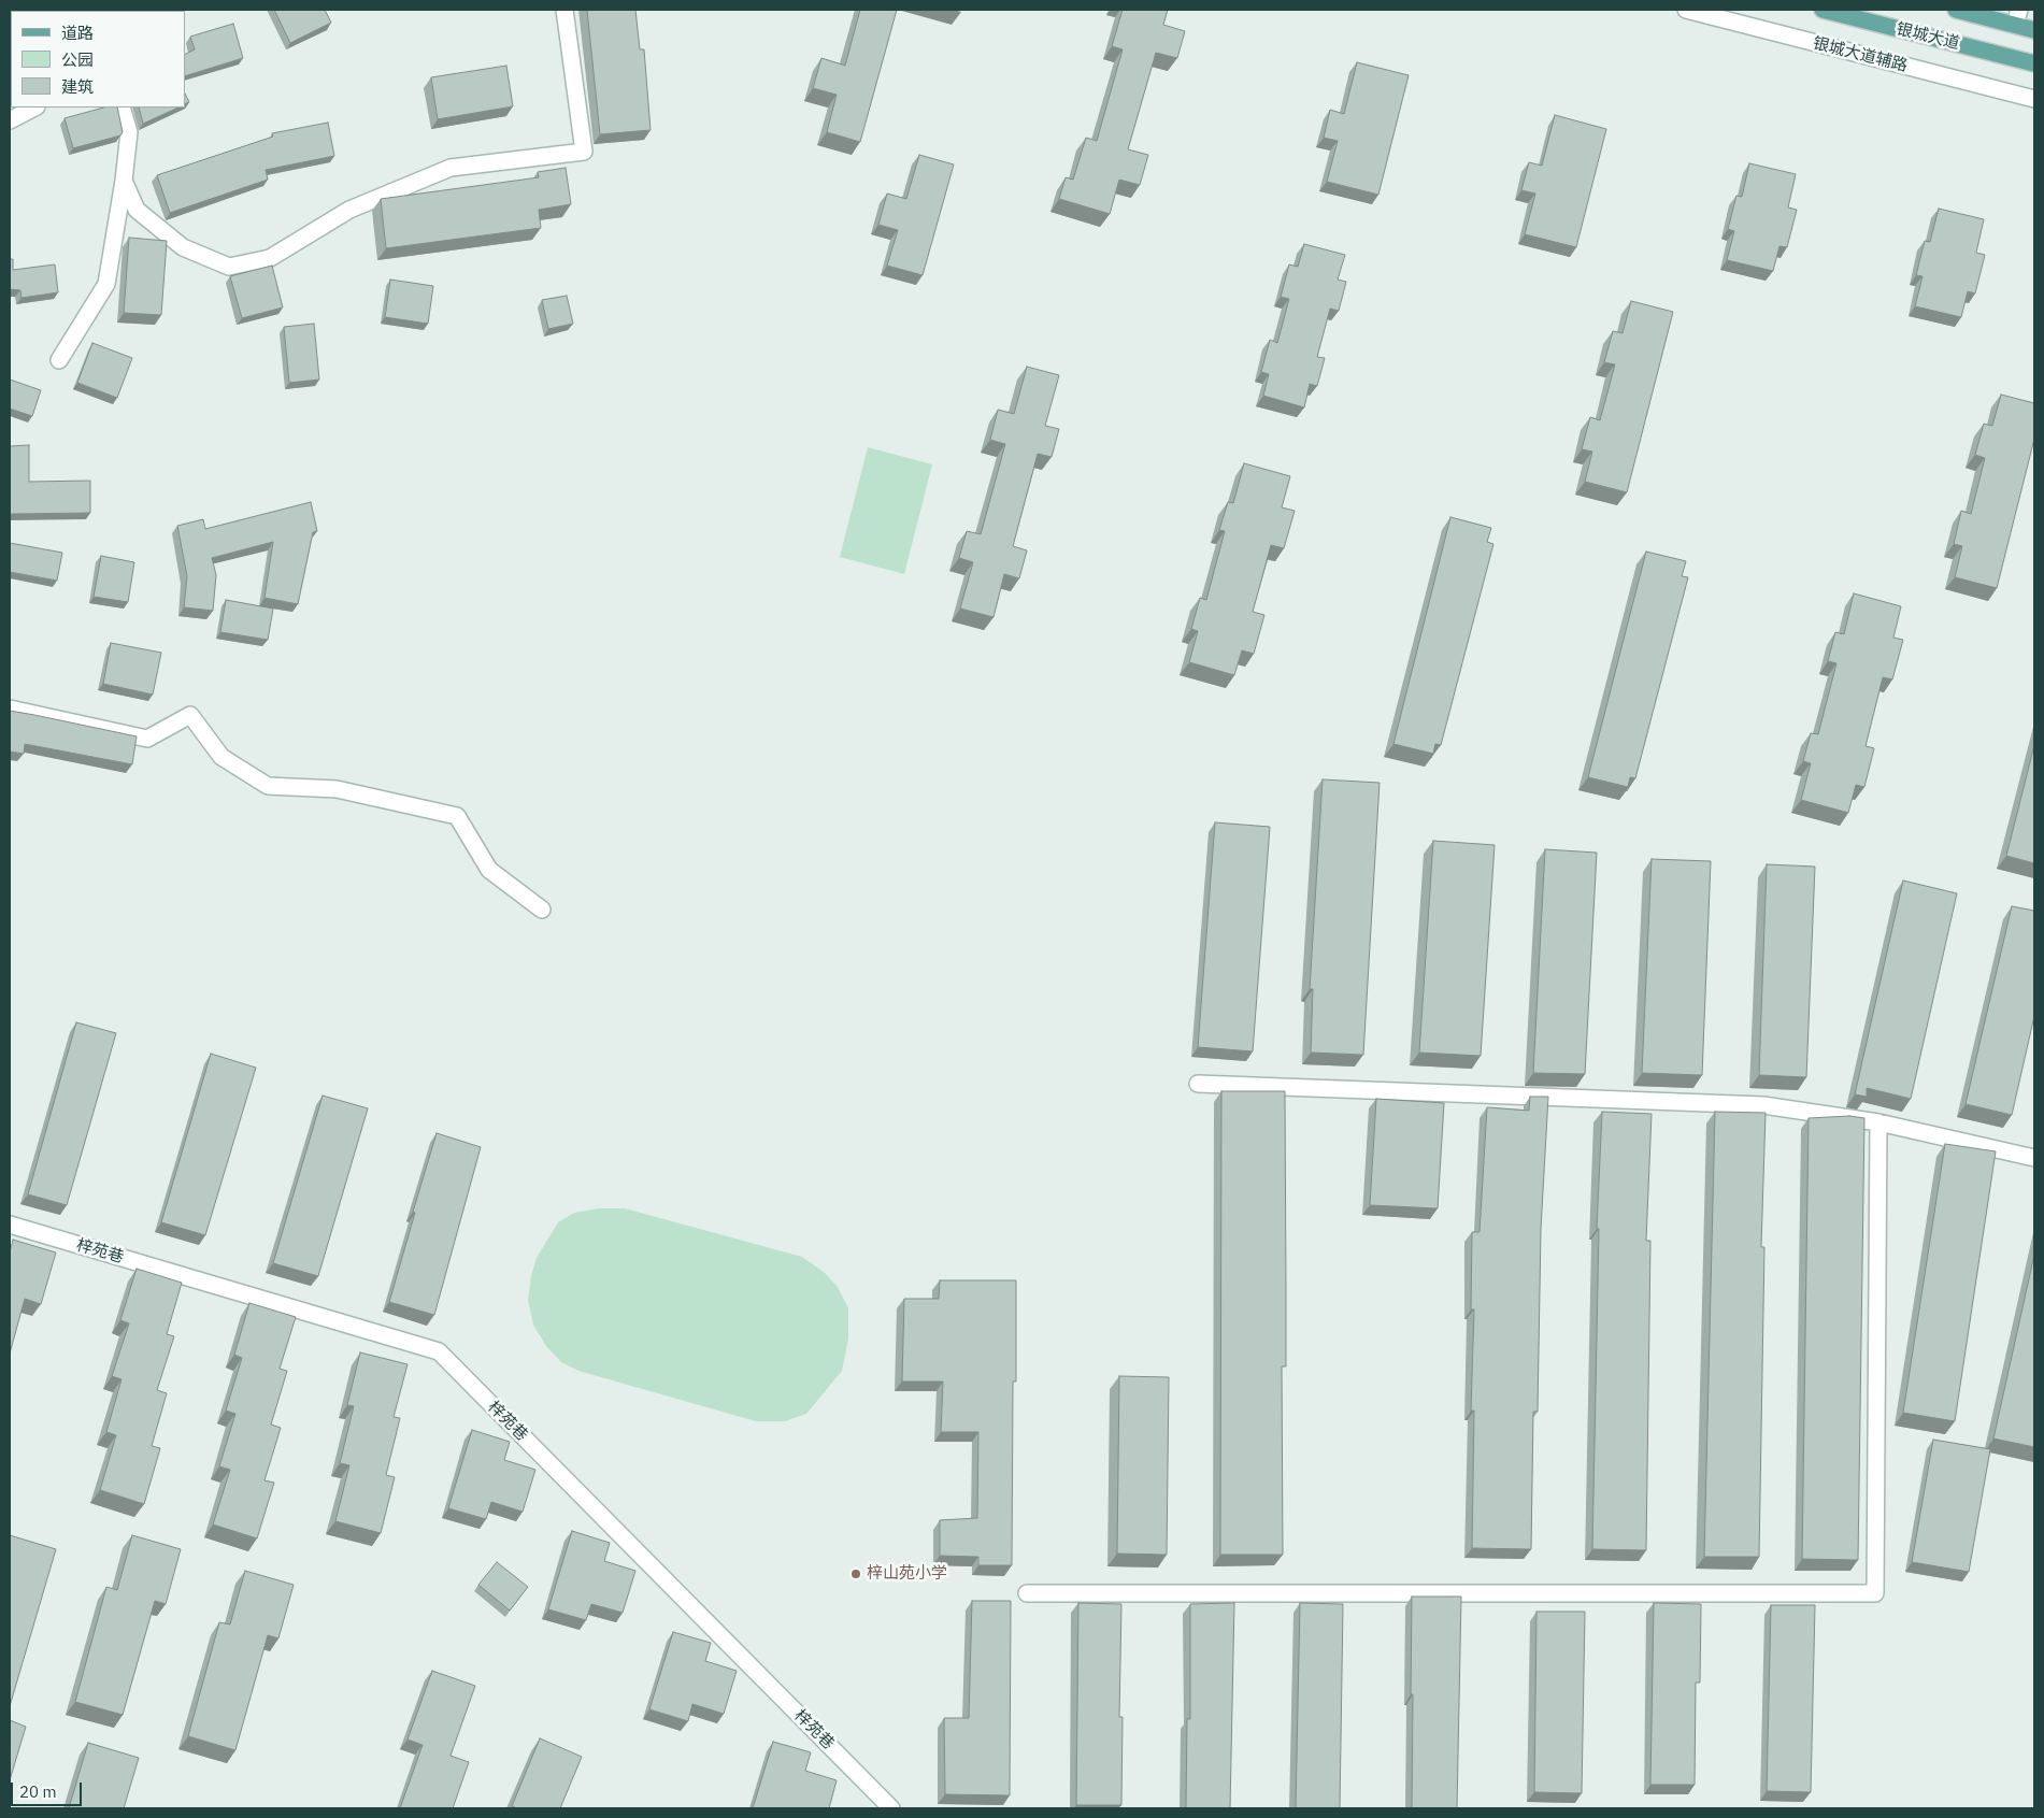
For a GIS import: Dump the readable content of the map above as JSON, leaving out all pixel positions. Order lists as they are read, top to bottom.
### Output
{
  "streets": {
    "main road": ["银城大道"],
    "street": ["银城大道辅路", "梓苑巷"]
  },
  "places": ["梓山苑小学"],
  "legend": ["道路", "公园", "建筑"],
  "scale_bar": "20 m"
}
